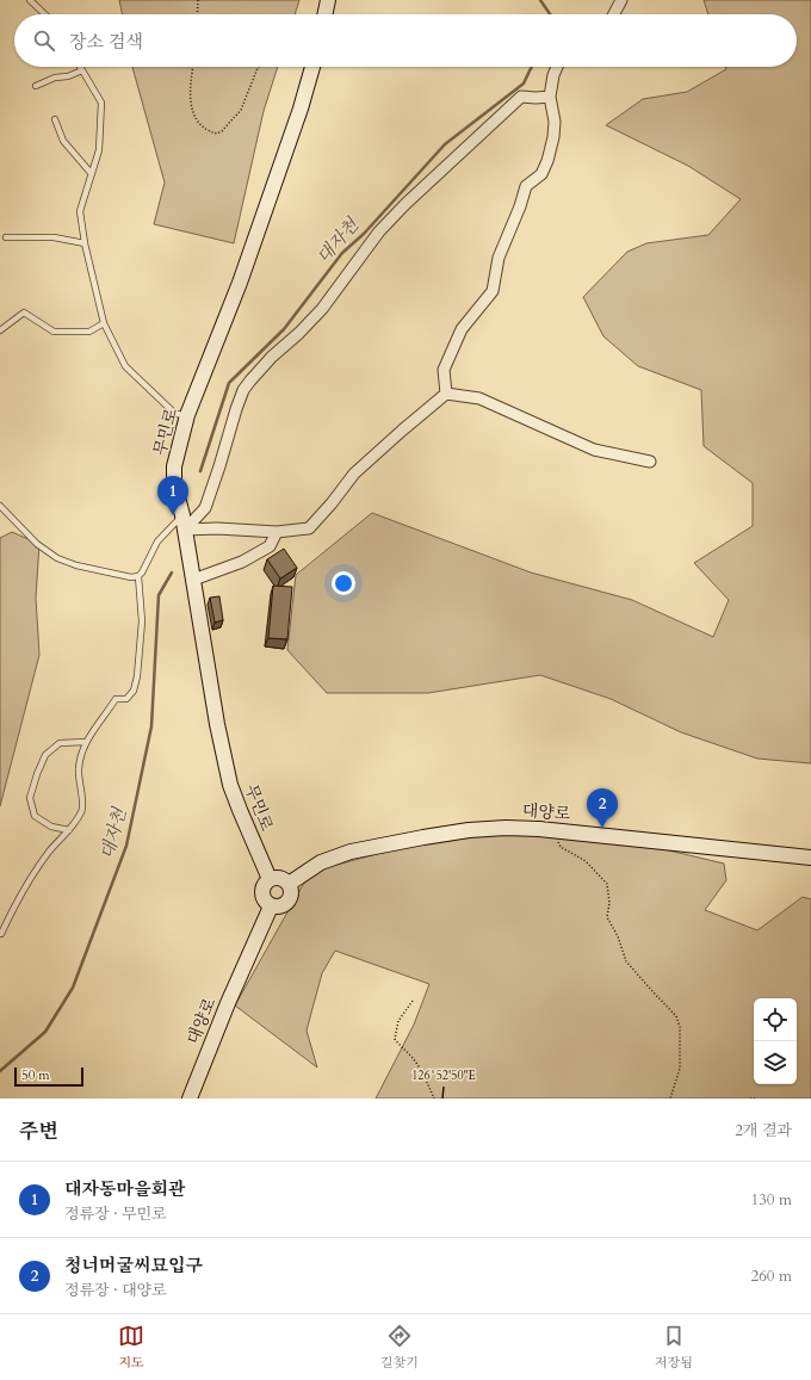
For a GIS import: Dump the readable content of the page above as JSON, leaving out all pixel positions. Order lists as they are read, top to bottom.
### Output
{
  "streets": {
    "street": ["무민로", "대양로"]
  },
  "crossings": [
    ["무민로", "대양로"]
  ],
  "water": ["대자천"],
  "scale_bar": "50 m",
  "page": {
    "search": "장소 검색",
    "pins": ["1", "2"],
    "scale": "50 m",
    "heading": ["주변", "2개 결과"],
    "list": [
      {
        "mark": "1",
        "name": "대자동마을회관",
        "note": "정류장 · 무민로",
        "value": "130 m"
      },
      {
        "mark": "2",
        "name": "청너머굴씨묘입구",
        "note": "정류장 · 대양로",
        "value": "260 m"
      }
    ],
    "nav": ["지도", "길찾기", "저장됨"]
  },
  "coordinates": ["126°52'50\"E"]
}
